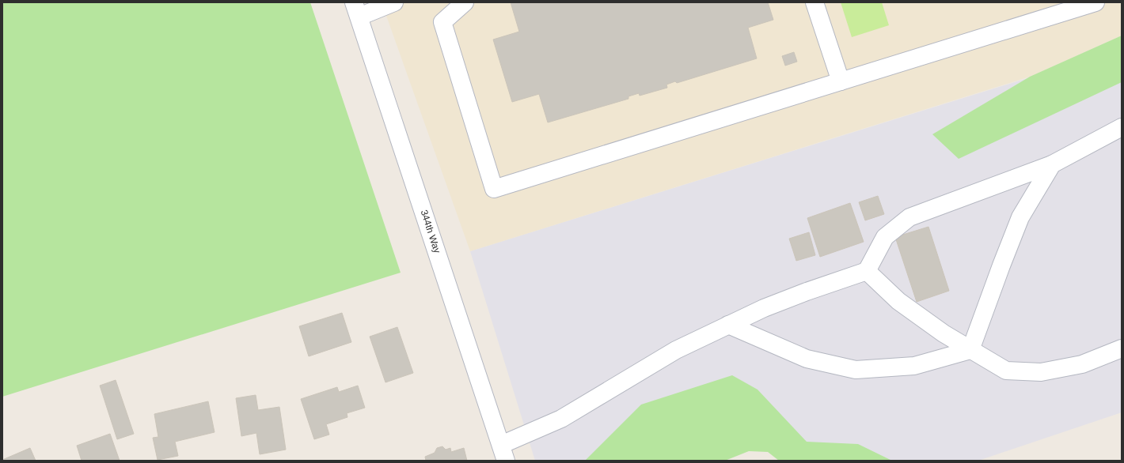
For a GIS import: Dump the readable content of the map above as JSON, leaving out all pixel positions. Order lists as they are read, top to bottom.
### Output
{
  "streets": {
    "street": ["344th Way"]
  }
}
